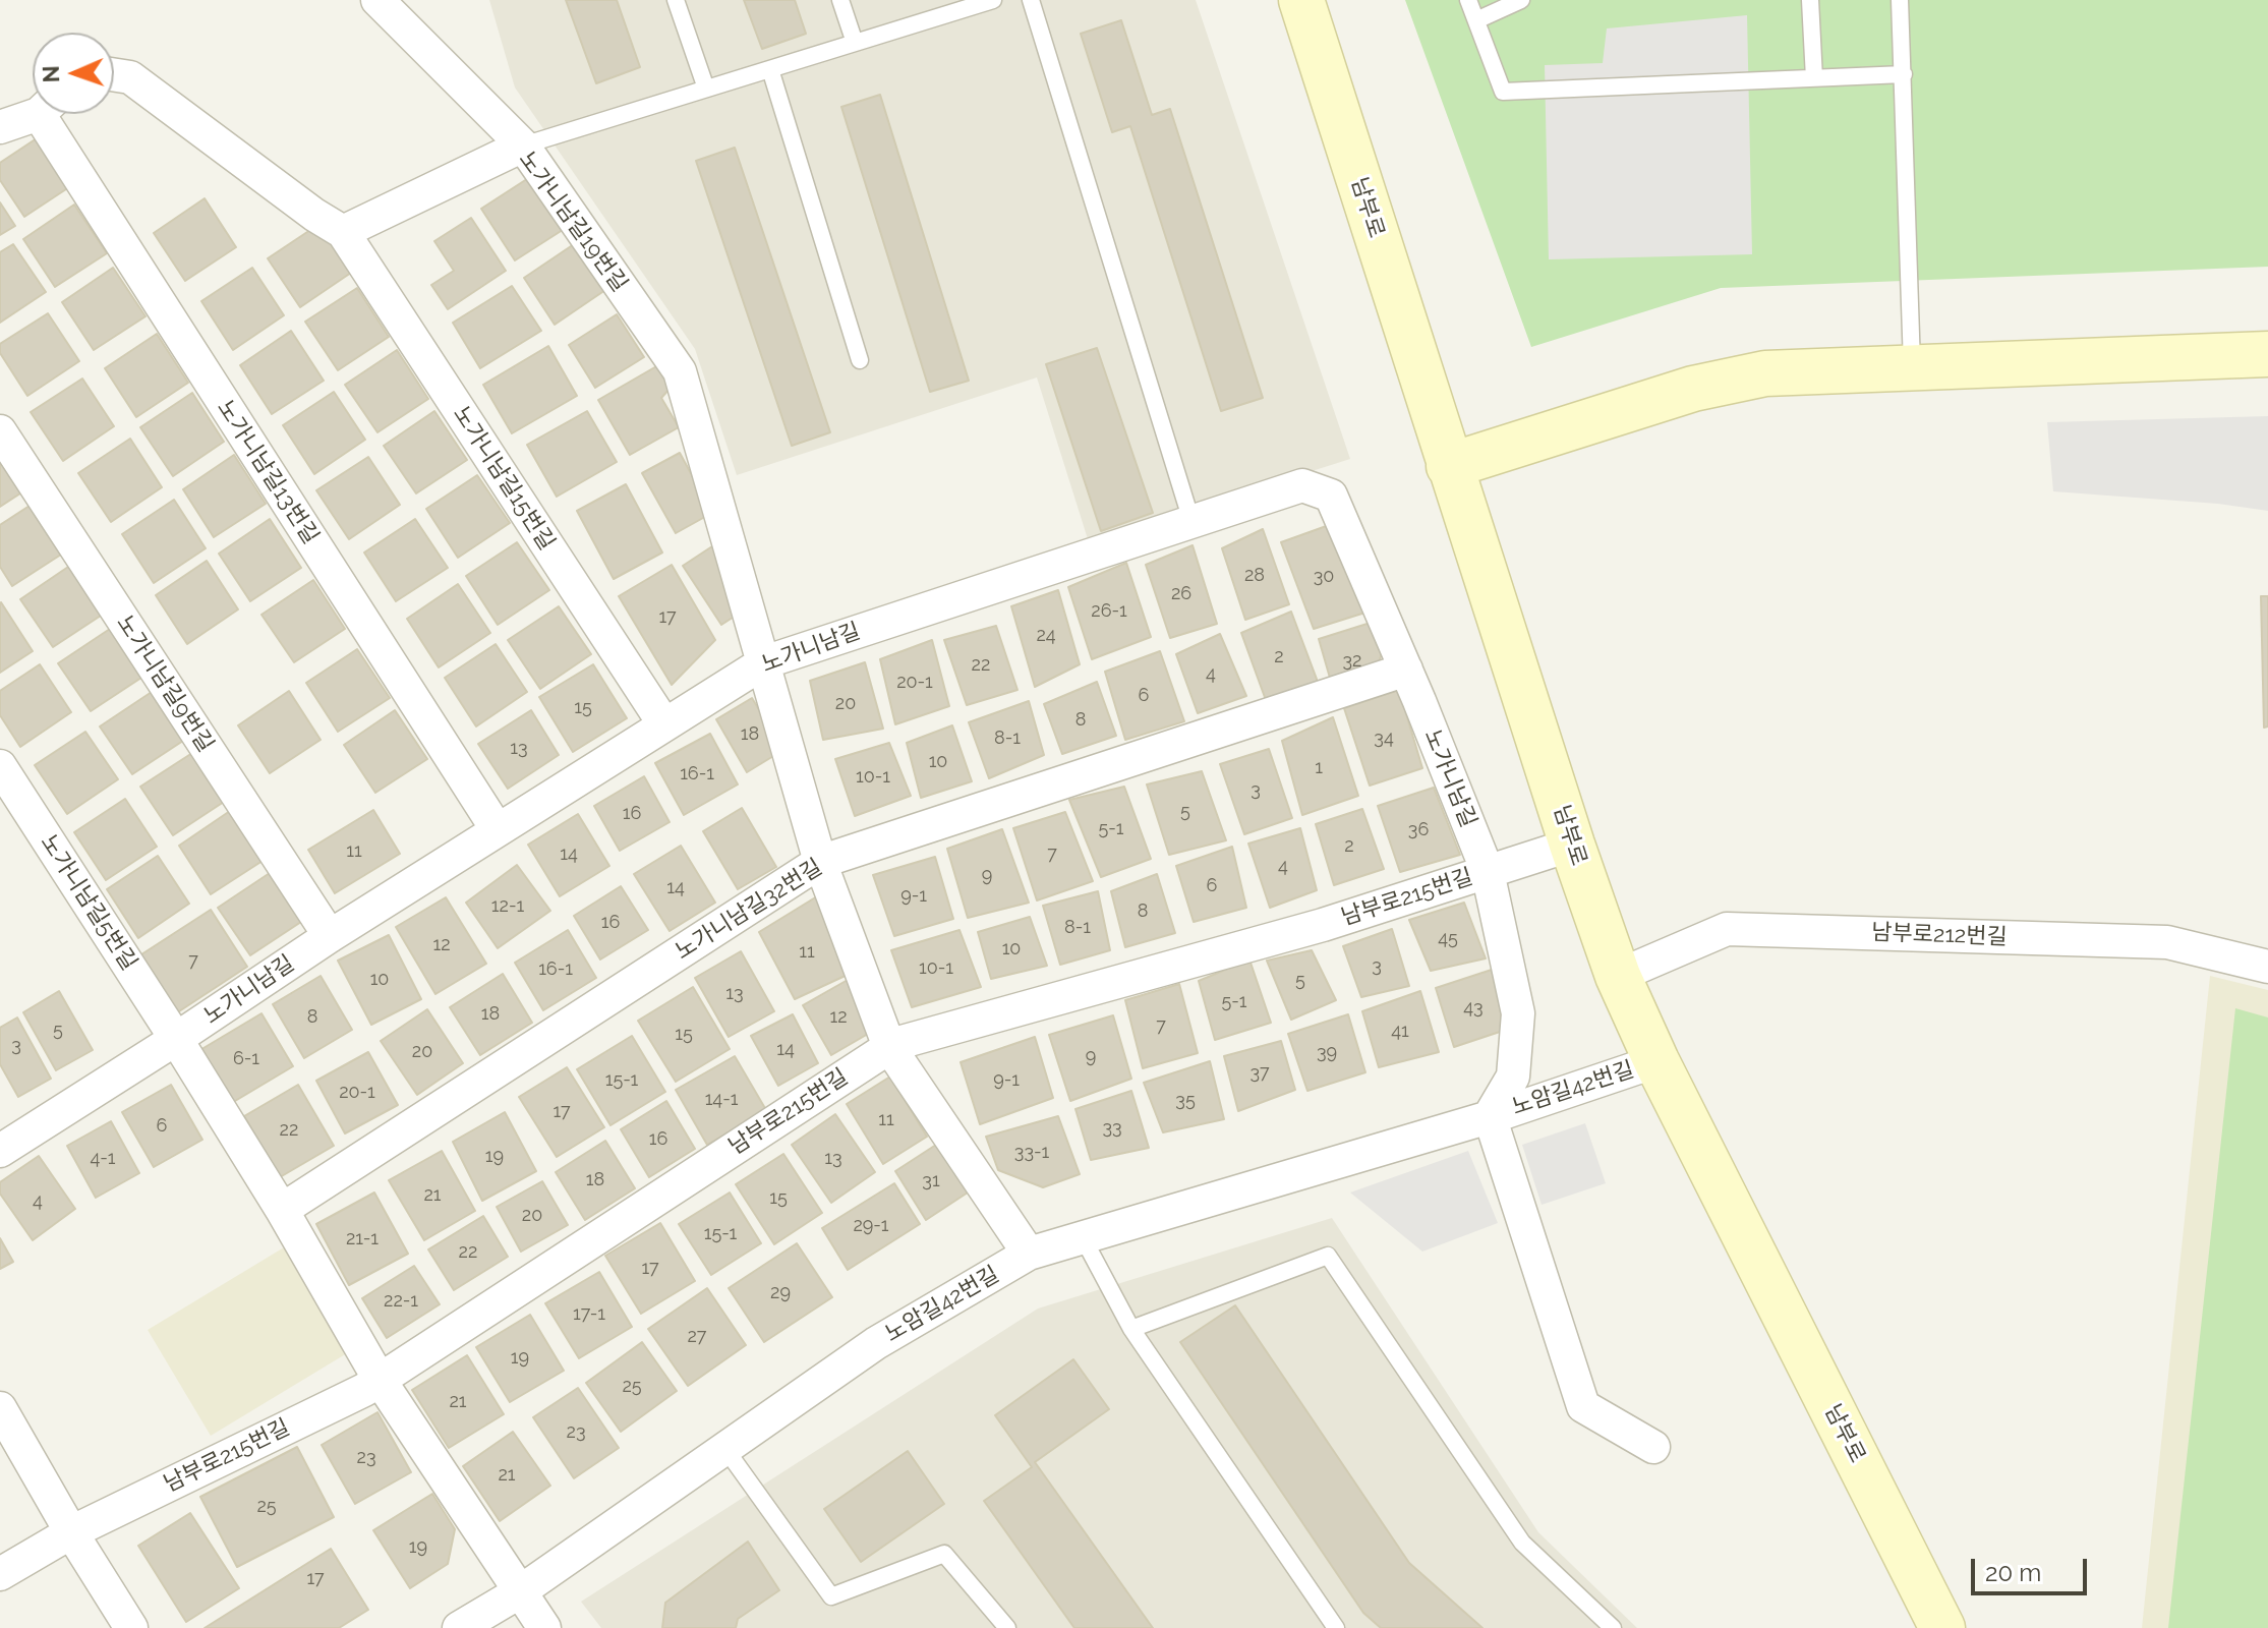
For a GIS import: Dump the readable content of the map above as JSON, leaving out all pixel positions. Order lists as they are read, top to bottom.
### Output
{
  "streets": {
    "street": [
      "남부로",
      "노가니남길19번길",
      "노가니남길13번길",
      "노가니남길15번길",
      "노가니남길",
      "노가니남길9번길",
      "남부로215번길",
      "노가니남길5번길",
      "노가니남길32번길",
      "남부로212번길",
      "노암길42번길"
    ]
  },
  "crossings": [
    ["남부로", "남부로215번길"],
    ["남부로", "남부로212번길"],
    ["남부로", "노암길42번길"],
    ["노가니남길19번길", "노가니남길15번길"],
    ["노가니남길19번길", "노가니남길"],
    ["노가니남길19번길", "남부로215번길"],
    ["노가니남길19번길", "노가니남길32번길"],
    ["노가니남길19번길", "노암길42번길"],
    ["노가니남길13번길", "노가니남길"],
    ["노가니남길15번길", "노가니남길"],
    ["노가니남길", "노가니남길9번길"],
    ["노가니남길", "남부로215번길"],
    ["노가니남길", "노가니남길5번길"],
    ["노가니남길", "노가니남길32번길"],
    ["노가니남길", "노암길42번길"],
    ["남부로215번길", "노가니남길5번길"],
    ["남부로215번길", "노암길42번길"],
    ["노가니남길5번길", "노가니남길32번길"],
    ["노가니남길5번길", "노암길42번길"]
  ],
  "house_numbers": [
    "28",
    "30",
    "26",
    "26-1",
    "17",
    "24",
    "2",
    "32",
    "22",
    "4",
    "20-1",
    "6",
    "20",
    "15",
    "8",
    "18",
    "8-1",
    "34",
    "13",
    "10",
    "1",
    "16-1",
    "10-1",
    "3",
    "5",
    "16",
    "5-1",
    "36",
    "2",
    "11",
    "14",
    "7",
    "4",
    "9",
    "6",
    "14",
    "9-1",
    "12-1",
    "8",
    "16",
    "8-1",
    "45",
    "12",
    "10",
    "11",
    "7",
    "3",
    "10-1",
    "16-1",
    "10",
    "5",
    "13",
    "5-1",
    "43",
    "18",
    "8",
    "12",
    "7",
    "5",
    "41",
    "15",
    "3",
    "14",
    "20",
    "39",
    "9",
    "6-1",
    "37",
    "15-1",
    "9-1",
    "20-1",
    "14-1",
    "35",
    "17",
    "11",
    "6",
    "33",
    "22",
    "16",
    "33-1",
    "19",
    "4-1",
    "13",
    "18",
    "31",
    "21",
    "15",
    "4",
    "20",
    "29-1",
    "15-1",
    "21-1",
    "22",
    "17",
    "29",
    "22-1",
    "17-1",
    "27",
    "19",
    "25",
    "21",
    "23",
    "23",
    "21",
    "25",
    "19",
    "17"
  ],
  "scale_bar": "20 m",
  "north": "left"
}
